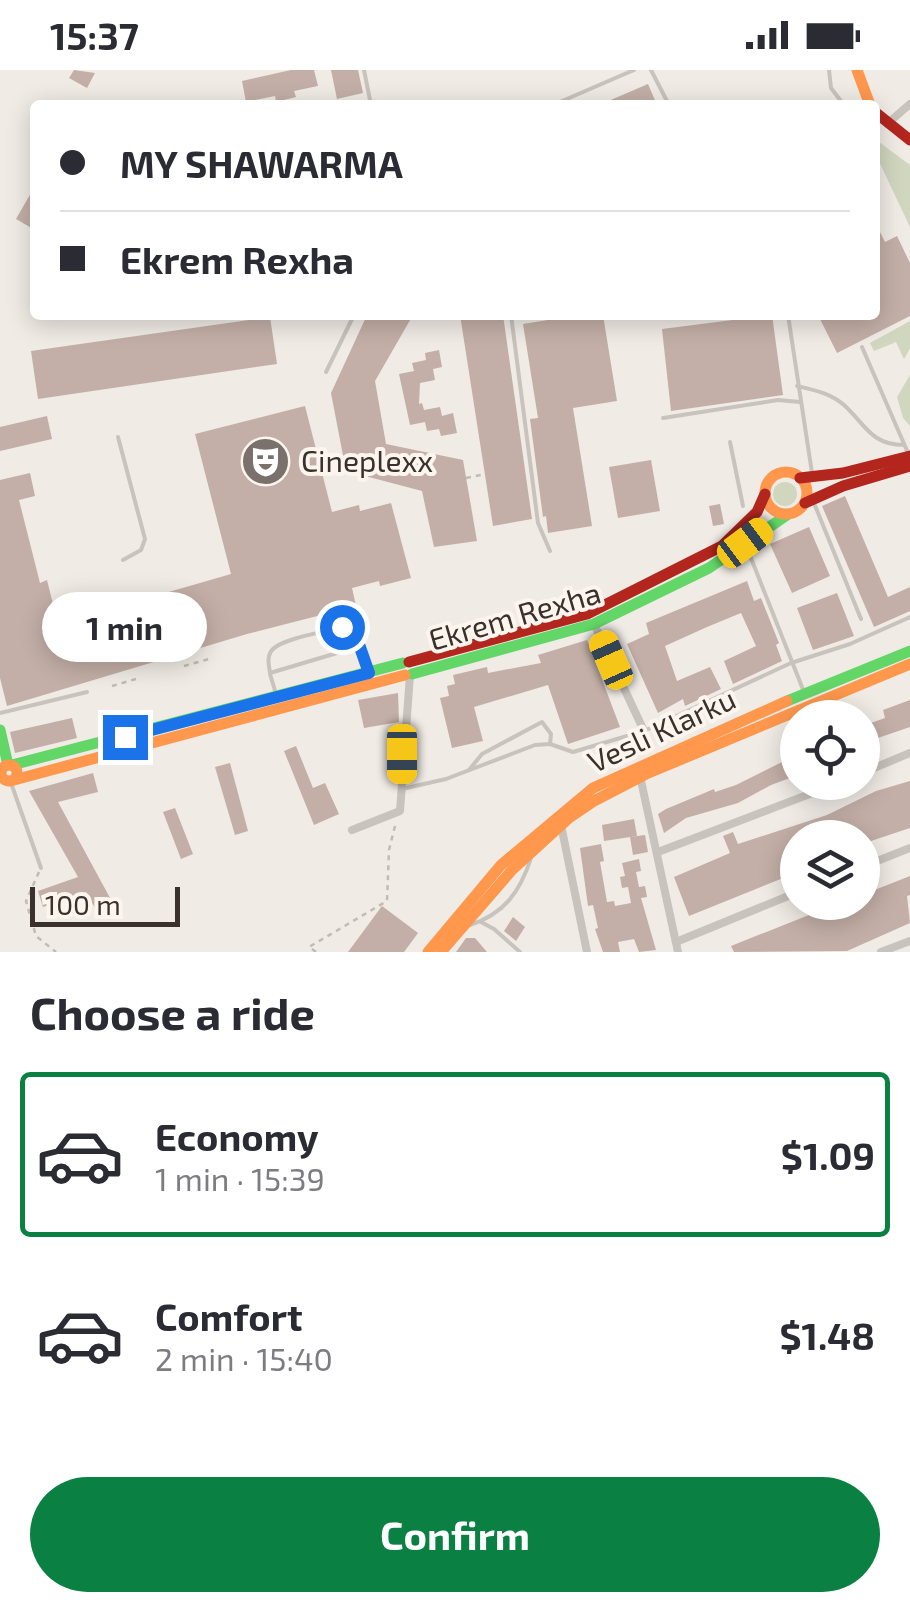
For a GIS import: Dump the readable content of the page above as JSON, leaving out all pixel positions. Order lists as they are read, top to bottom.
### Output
{
  "streets": {
    "street": ["Ekrem Rexha", "Vesli Klarku"]
  },
  "places": {
    "theatre": ["Cineplexx"]
  },
  "scale_bar": "100 m",
  "page": {
    "status": "15:37",
    "banner": ["MY SHAWARMA", "Ekrem Rexha"],
    "bubble": "1 min",
    "scale": "100 m",
    "heading": "Choose a ride",
    "list": [
      {
        "name": "Economy",
        "note": "1 min · 15:39",
        "value": "$1.09"
      },
      {
        "name": "Comfort",
        "note": "2 min · 15:40",
        "value": "$1.48"
      }
    ],
    "buttons": "Confirm"
  }
}
